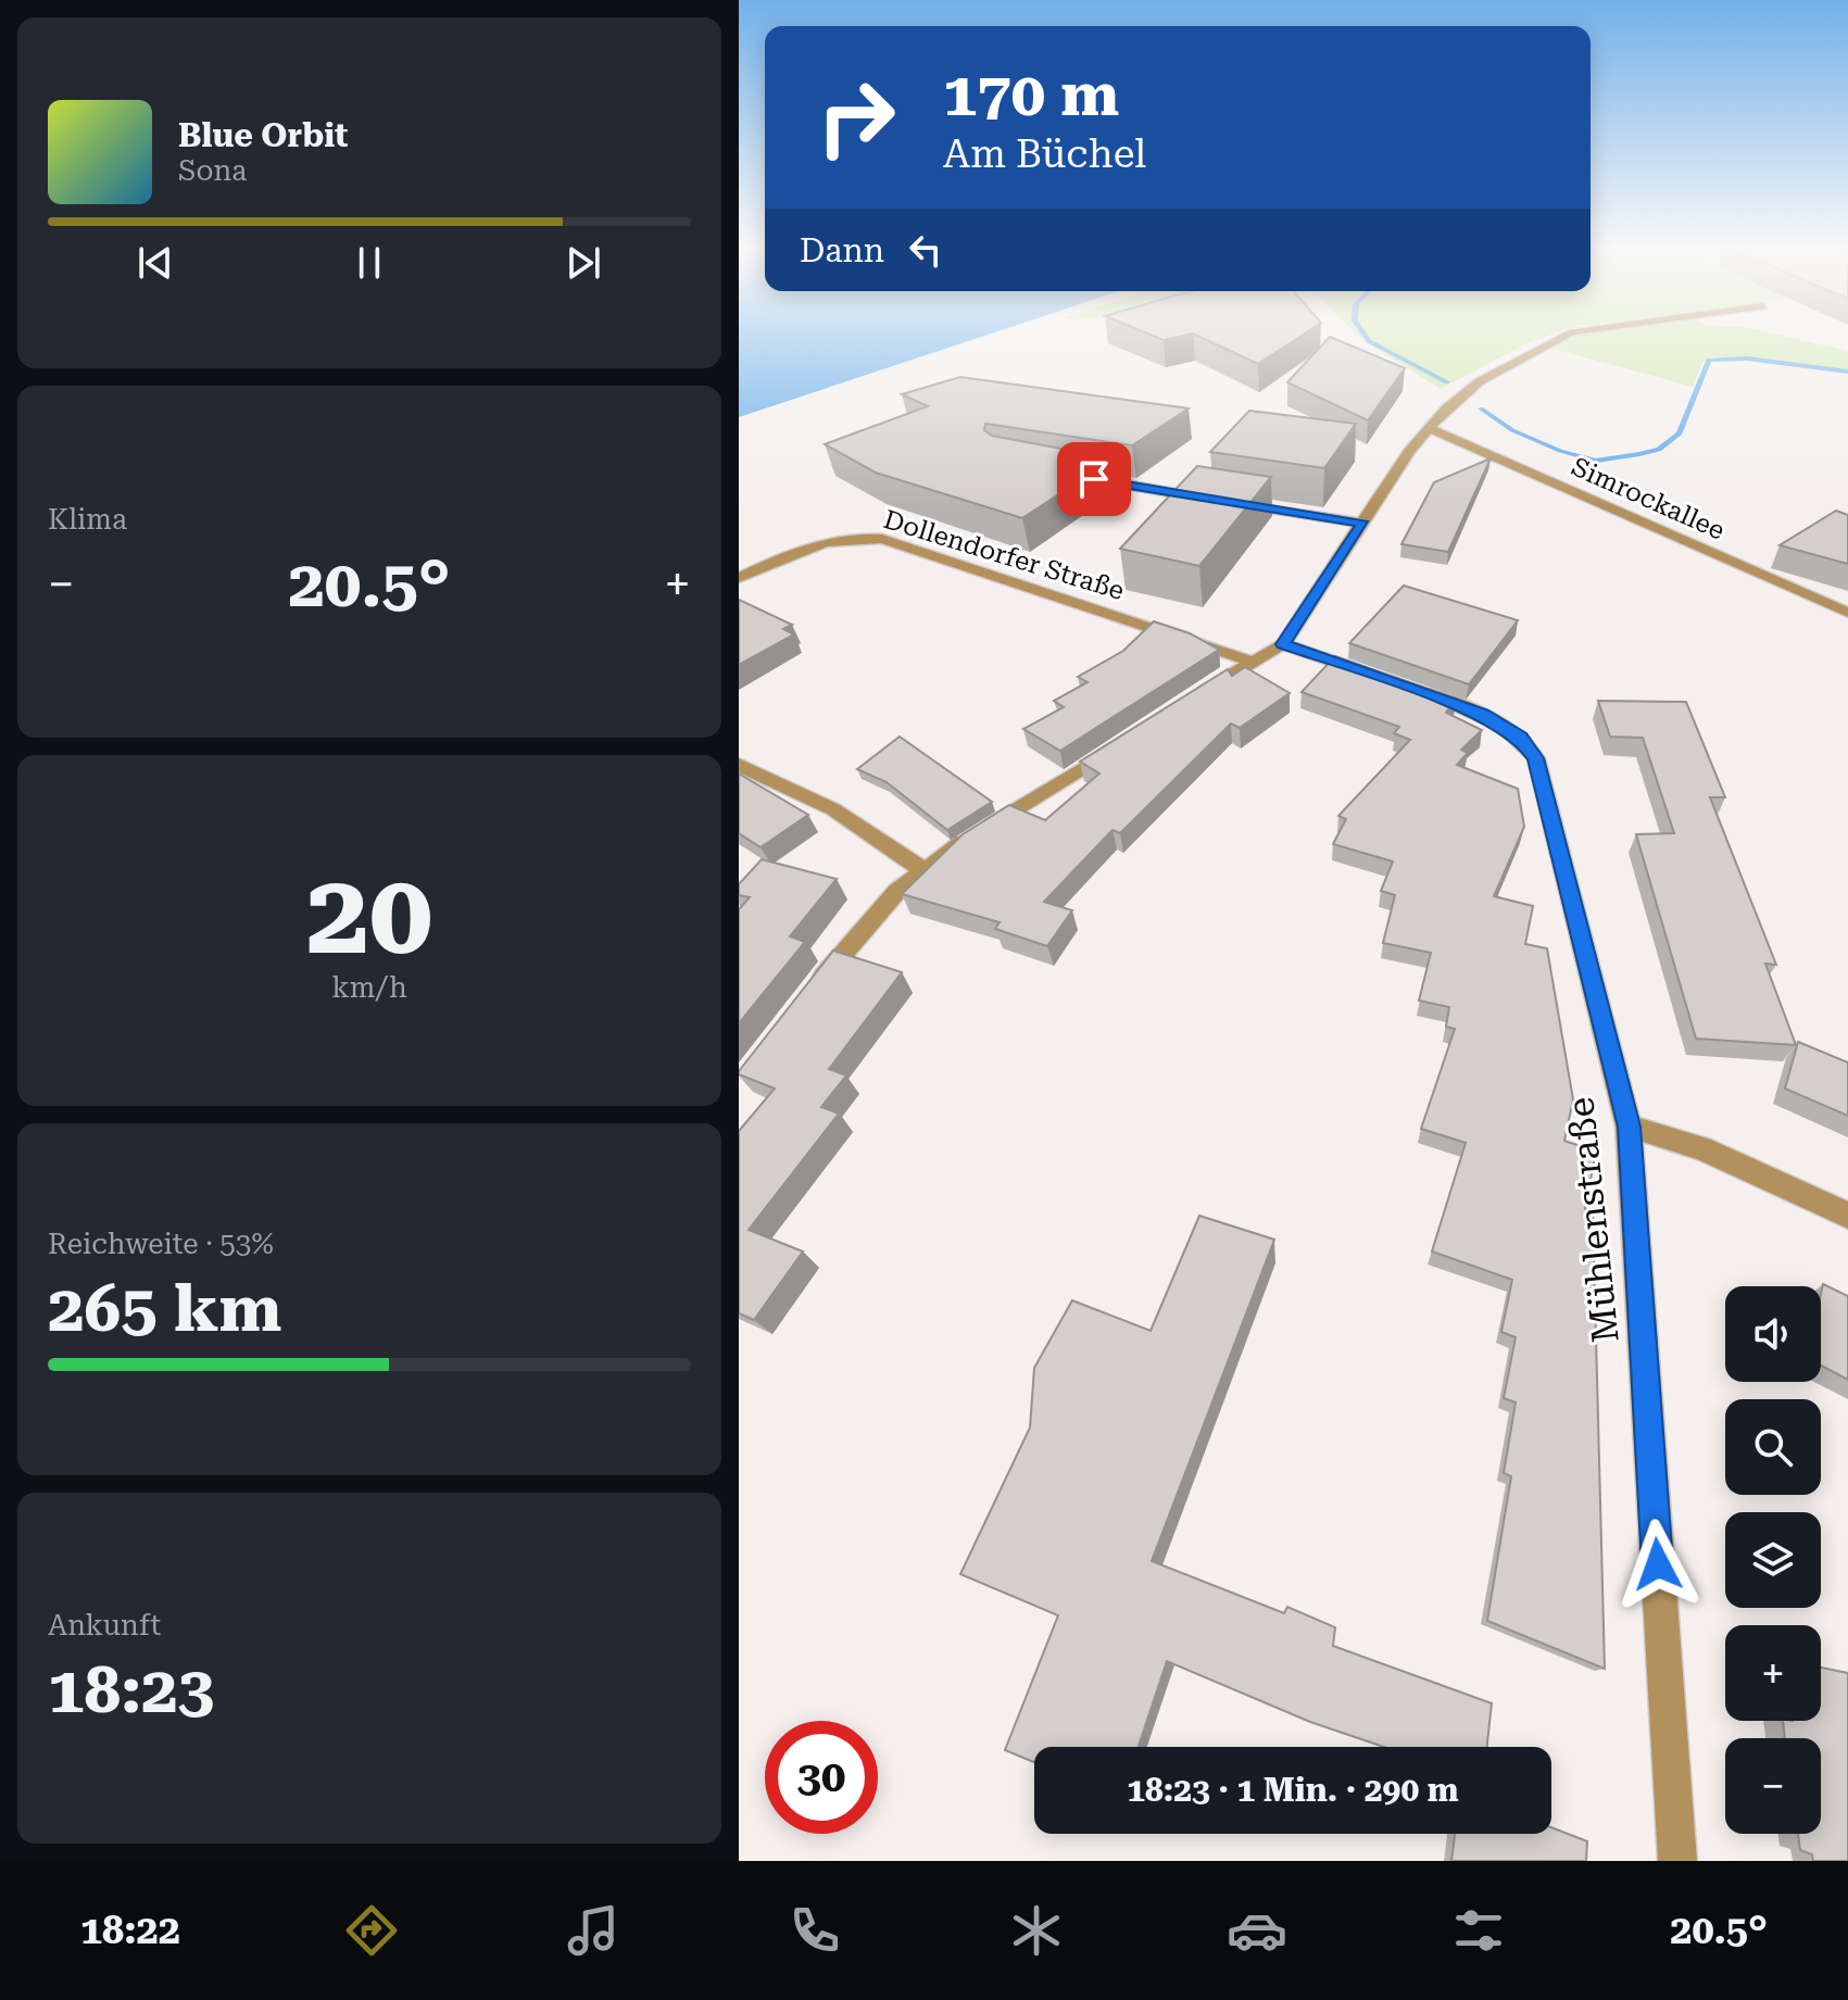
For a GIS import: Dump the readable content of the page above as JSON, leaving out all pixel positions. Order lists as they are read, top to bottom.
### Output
{
  "streets": {
    "street": ["Simrockallee", "Dollendorfer Straße", "Mühlenstraße"]
  },
  "page": {
    "turn": ["170 m", "Am Büchel"],
    "song": ["Blue Orbit", "Sona"],
    "then": "Dann",
    "tile": [
      "Klima",
      ["20", "km/h"],
      ["Reichweite · 53%", "265 km"],
      ["Ankunft", "18:23"]
    ],
    "heat": ["−", "20.5°", "+"],
    "map_buttons": ["+", "−"],
    "limit": "30",
    "trip": "18:23 · 1 Min. · 290 m",
    "tabs": ["18:22", "20.5°"]
  }
}
